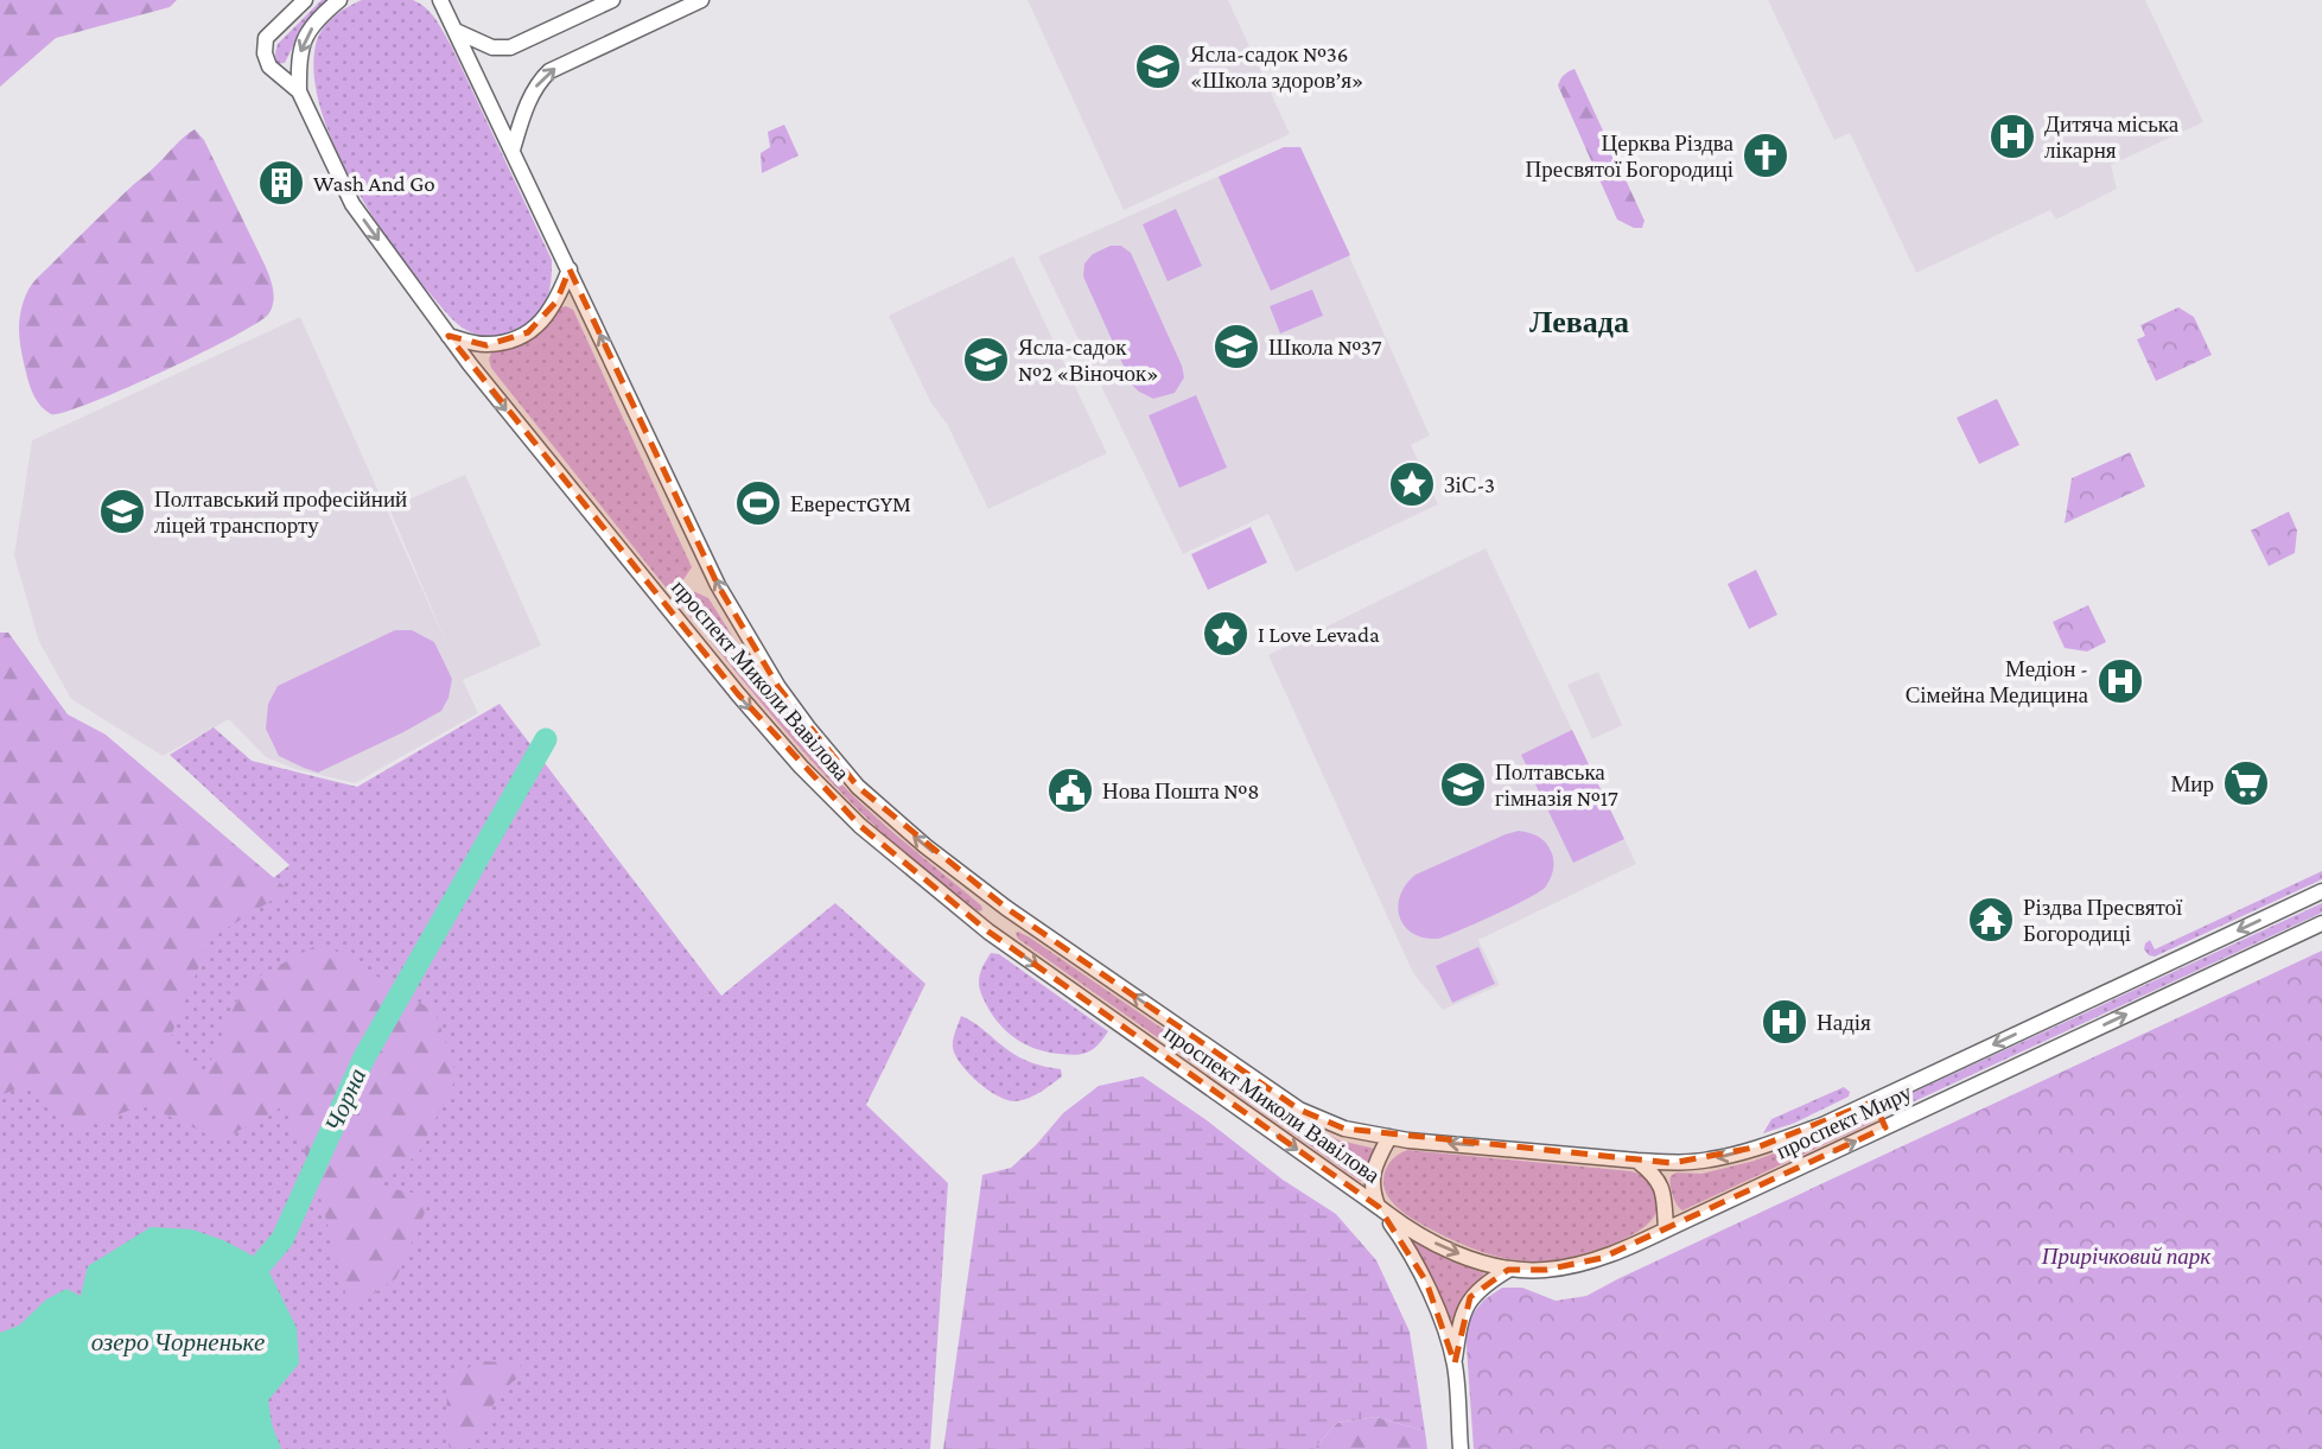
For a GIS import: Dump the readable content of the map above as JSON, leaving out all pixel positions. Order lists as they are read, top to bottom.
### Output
{
  "streets": {
    "main road": ["проспект Миколи Вавілова", "проспект Миру"]
  },
  "crossings": [
    ["проспект Миколи Вавілова", "проспект Миру"]
  ],
  "districts": ["Левада"],
  "water": ["Чорна", "озеро Чорненьке"],
  "parks": ["Прирічковий парк"],
  "places": {
    "school or university": [
      "Ясла-садок №36 «Школа здоров’я»",
      "Школа №37",
      "Ясла-садок №2 «Віночок»",
      "Полтавський професійний ліцей транспорту",
      "Полтавська гімназія №17"
    ],
    "hospital": ["Дитяча міська лікарня", "Медіон - Сімейна Медицина", "Надія"],
    "church": ["Церква Різдва Пресвятої Богородиці"],
    "building": ["Wash And Go"],
    "place": ["ЗіС-3", "I Love Levada"],
    "sports": ["ЕверестGYM"],
    "supermarket": ["Мир"],
    "public building": ["Нова Пошта №8"],
    "temple": ["Різдва Пресвятої Богородиці"]
  }
}
